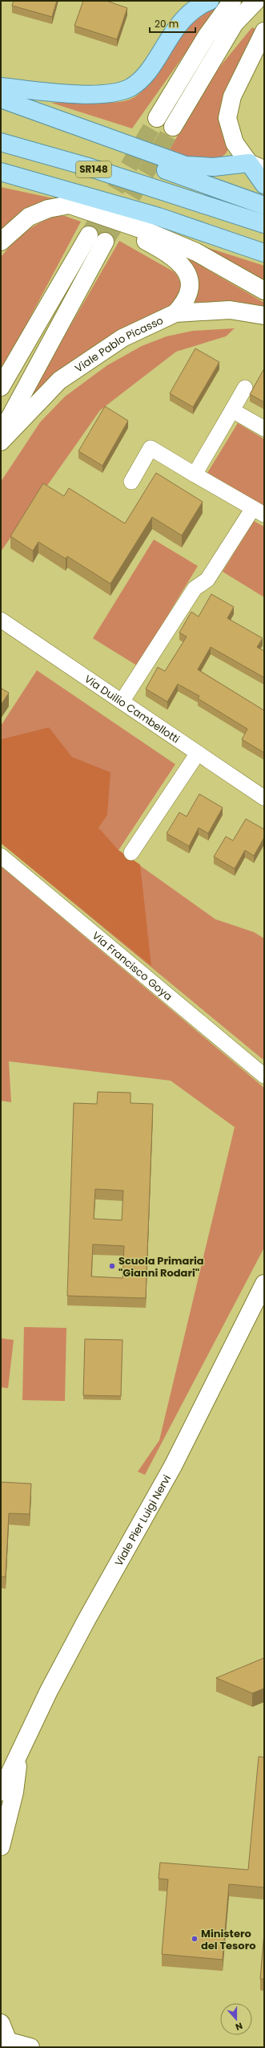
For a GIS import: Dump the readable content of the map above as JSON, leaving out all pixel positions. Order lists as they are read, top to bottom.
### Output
{
  "streets": {
    "main road": ["SR148"],
    "street": [
      "Viale Pablo Picasso",
      "Via Duilio Cambellotti",
      "Via Francisco Goya",
      "Viale Pier Luigi Nervi"
    ]
  },
  "places": ["Scuola Primaria \"Gianni Rodari\"", "Ministero del Tesoro"],
  "scale_bar": "20 m",
  "north": "bottom"
}
